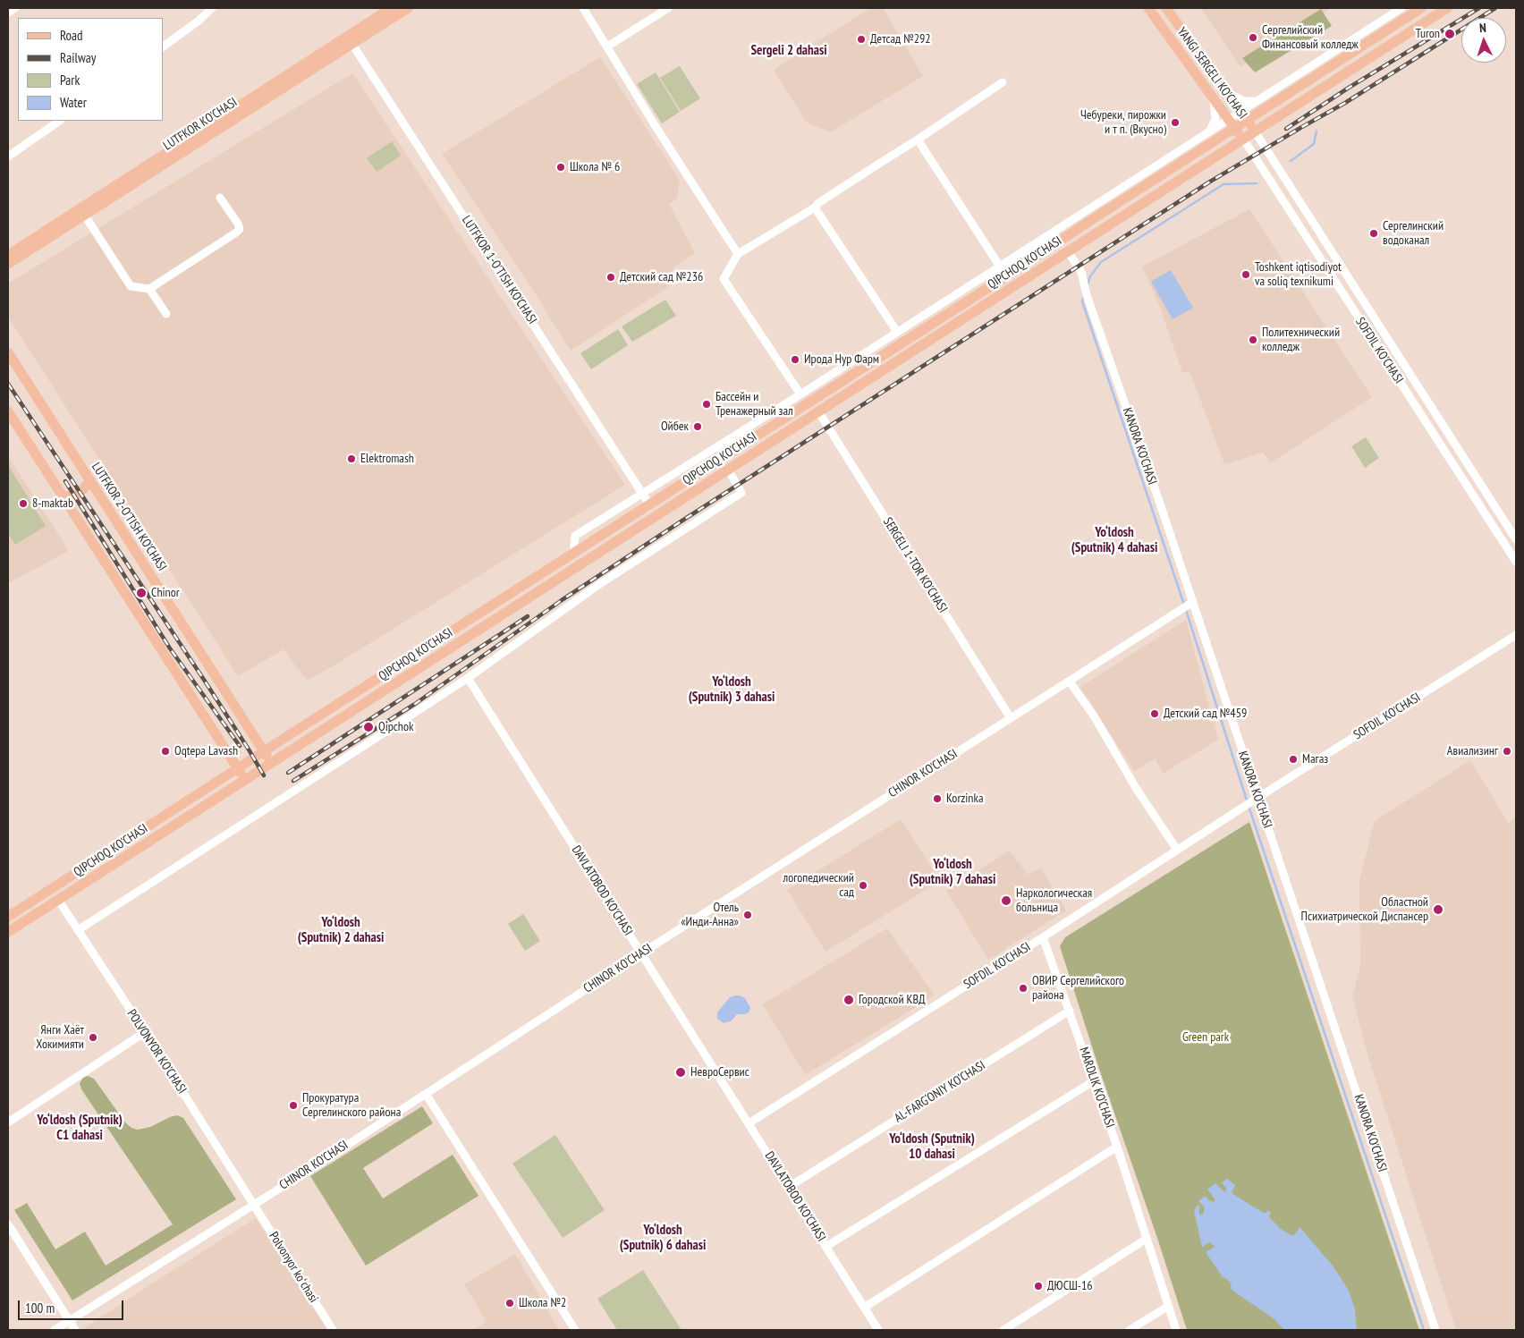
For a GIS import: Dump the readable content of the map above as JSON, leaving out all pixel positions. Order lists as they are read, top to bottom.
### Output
{
  "streets": {
    "main road": [
      "YANGI SERGELI KO'CHASI",
      "LUTFKOR KO'CHASI",
      "QIPCHOQ KO'CHASI",
      "LUTFKOR 2-O'TISH KO'CHASI"
    ],
    "street": [
      "LUTFKOR 1-O'TISH KO'CHASI",
      "SOFDIL KO'CHASI",
      "KANORA KO'CHASI",
      "SERGELI 1-TOR KO'CHASI",
      "CHINOR KO'CHASI",
      "DAVLATOBOD KO'CHASI",
      "POLVONYOR KO'CHASI",
      "MARDLIK KO‘CHASI",
      "AL-FARG‘ONIY KO‘CHASI",
      "Polvonyor koʻchasi"
    ]
  },
  "crossings": [
    ["YANGI SERGELI KO'CHASI", "QIPCHOQ KO'CHASI"],
    ["YANGI SERGELI KO'CHASI", "SOFDIL KO'CHASI"],
    ["LUTFKOR KO'CHASI", "LUTFKOR 1-O'TISH KO'CHASI"],
    ["QIPCHOQ KO'CHASI", "LUTFKOR 1-O'TISH KO'CHASI"],
    ["QIPCHOQ KO'CHASI", "SOFDIL KO'CHASI"],
    ["QIPCHOQ KO'CHASI", "KANORA KO'CHASI"],
    ["QIPCHOQ KO'CHASI", "LUTFKOR 2-O'TISH KO'CHASI"],
    ["QIPCHOQ KO'CHASI", "SERGELI 1-TOR KO'CHASI"],
    ["QIPCHOQ KO'CHASI", "POLVONYOR KO'CHASI"],
    ["SOFDIL KO'CHASI", "KANORA KO'CHASI"],
    ["SOFDIL KO'CHASI", "DAVLATOBOD KO'CHASI"],
    ["SOFDIL KO'CHASI", "MARDLIK KO‘CHASI"],
    ["KANORA KO'CHASI", "CHINOR KO'CHASI"],
    ["SERGELI 1-TOR KO'CHASI", "CHINOR KO'CHASI"],
    ["CHINOR KO'CHASI", "DAVLATOBOD KO'CHASI"],
    ["CHINOR KO'CHASI", "POLVONYOR KO'CHASI"],
    ["CHINOR KO'CHASI", "Polvonyor koʻchasi"],
    ["DAVLATOBOD KO'CHASI", "AL-FARG‘ONIY KO‘CHASI"],
    ["POLVONYOR KO'CHASI", "Polvonyor koʻchasi"],
    ["MARDLIK KO‘CHASI", "AL-FARG‘ONIY KO‘CHASI"]
  ],
  "districts": [
    "Sergeli 2 dahasi",
    "Yo‘ldosh (Sputnik) 4 dahasi",
    "Yo‘ldosh (Sputnik) 3 dahasi",
    "Yo‘ldosh (Sputnik) 7 dahasi",
    "Yo‘ldosh (Sputnik) 2 dahasi",
    "Yo‘ldosh (Sputnik) C1 dahasi",
    "Yo‘ldosh (Sputnik) 10 dahasi",
    "Yo‘ldosh (Sputnik) 6 dahasi"
  ],
  "parks": ["Green park"],
  "places": [
    "Turon",
    "Сергелийский Финансовый колледж",
    "Детсад №292",
    "Чебуреки, пирожки и т п. (Вкусно)",
    "Школа № 6",
    "Сергелинский водоканал",
    "Toshkent iqtisodiyot va soliq texnikumi",
    "Детский сад №236",
    "Политехнический колледж",
    "Ирода Нур Фарм",
    "Бассейн и Тренажерный зал",
    "Ойбек",
    "Elektromash",
    "8-maktab",
    "Chinor",
    "Детский сад №459",
    "Qipchok",
    "Oqtepa Lavash",
    "Авиализинг",
    "Магаз",
    "Korzinka",
    "логопедический сад",
    "Наркологическая больница",
    "Областной Психиатрической Диспансер",
    "Отель «Инди-Анна»",
    "ОВИР Сергелийского района",
    "Городской КВД",
    "Янги Хаёт Хокимияти",
    "НевроСервис",
    "Прокуратура Сергелинского района",
    "ДЮСШ-16",
    "Школа №2"
  ],
  "legend": [
    "Road",
    "Railway",
    "Park",
    "Water"
  ],
  "scale_bar": "100 m",
  "north": "top"
}
